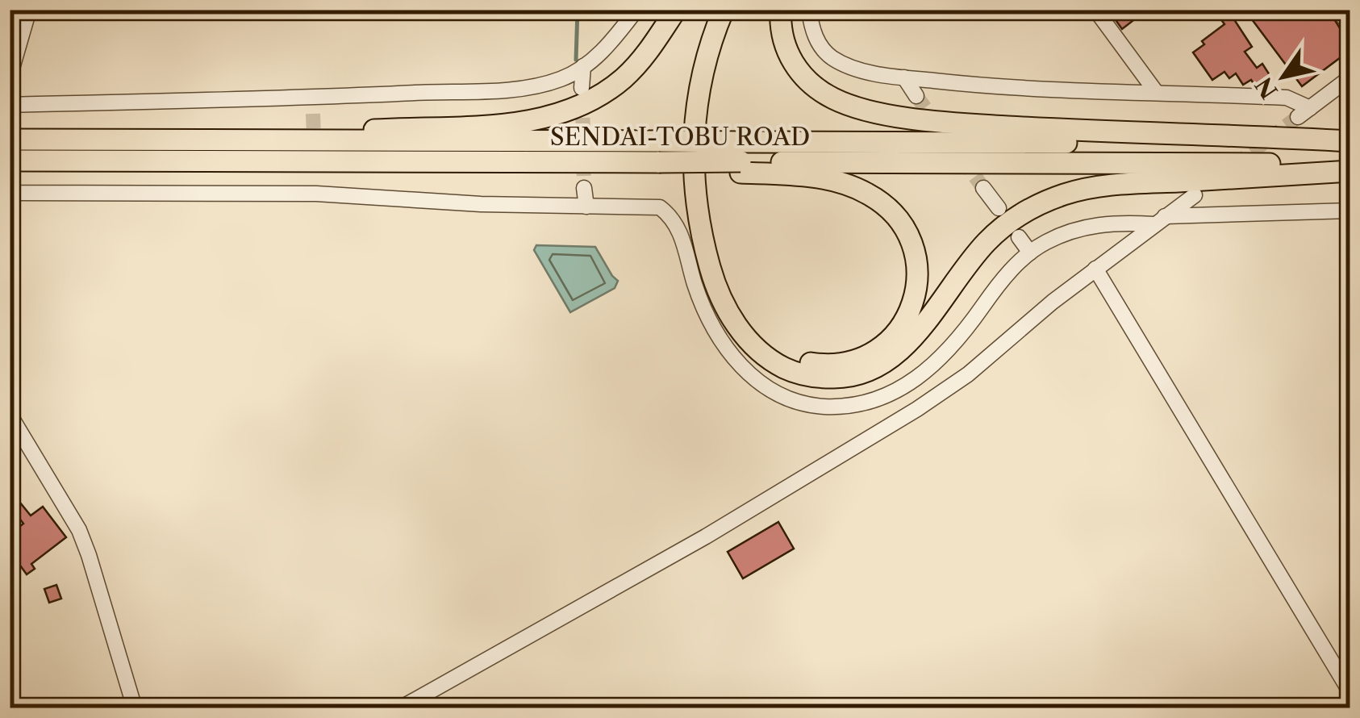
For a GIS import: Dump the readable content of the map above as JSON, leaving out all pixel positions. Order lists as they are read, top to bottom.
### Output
{
  "streets": {
    "highway": ["SENDAI-TOBU ROAD"]
  },
  "north": "bottom left"
}
